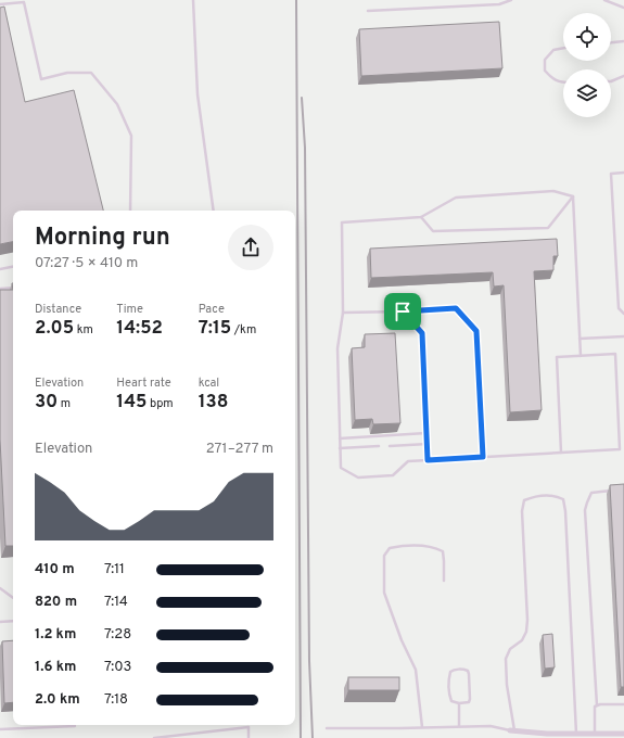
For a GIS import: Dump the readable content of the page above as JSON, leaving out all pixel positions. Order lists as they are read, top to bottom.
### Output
{
  "page": {
    "heading": ["Morning run", "07:27 · 5 × 410 m"],
    "stats": [
      ["Distance", "2.05 km"],
      ["Time", "14:52"],
      ["Pace", "7:15 /km"],
      ["Elevation", "30 m"],
      ["Heart rate", "145 bpm"],
      ["kcal", "138"]
    ],
    "chart": ["Elevation", "271–277 m"],
    "list": [
      {
        "name": "410 m",
        "note": "7:11"
      },
      {
        "name": "820 m",
        "note": "7:14"
      },
      {
        "name": "1.2 km",
        "note": "7:28"
      },
      {
        "name": "1.6 km",
        "note": "7:03"
      },
      {
        "name": "2.0 km",
        "note": "7:18"
      }
    ]
  }
}
